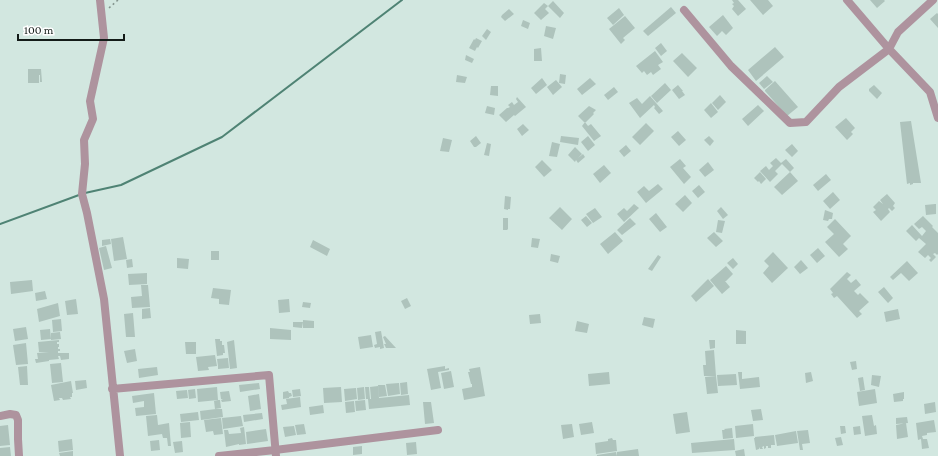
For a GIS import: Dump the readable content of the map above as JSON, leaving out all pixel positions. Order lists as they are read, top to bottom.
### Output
{
  "scale_bar": "100 m"
}
